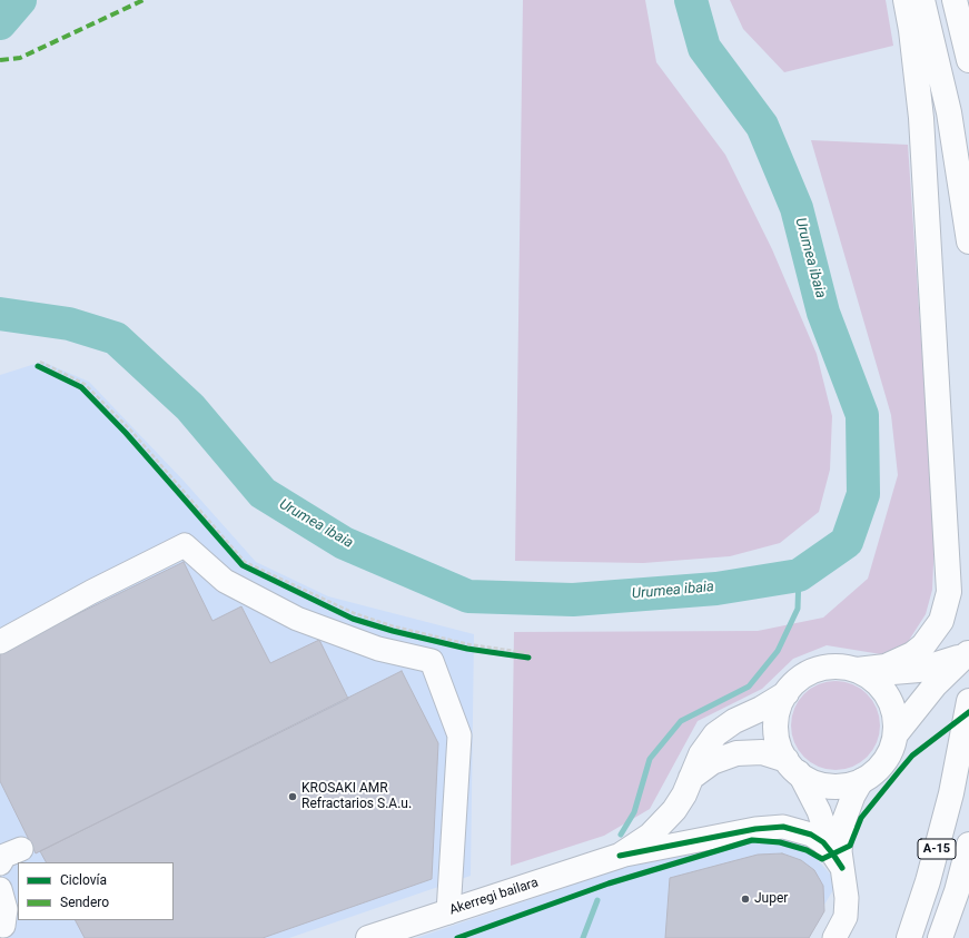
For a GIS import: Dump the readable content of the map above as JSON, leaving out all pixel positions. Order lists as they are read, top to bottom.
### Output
{
  "streets": {
    "main road": ["A-15", "Akerregi bailara"]
  },
  "water": ["Urumea ibaia"],
  "places": ["KROSAKI AMR Refractarios S.A.u.", "Juper"],
  "legend": ["Ciclovía", "Sendero"]
}
